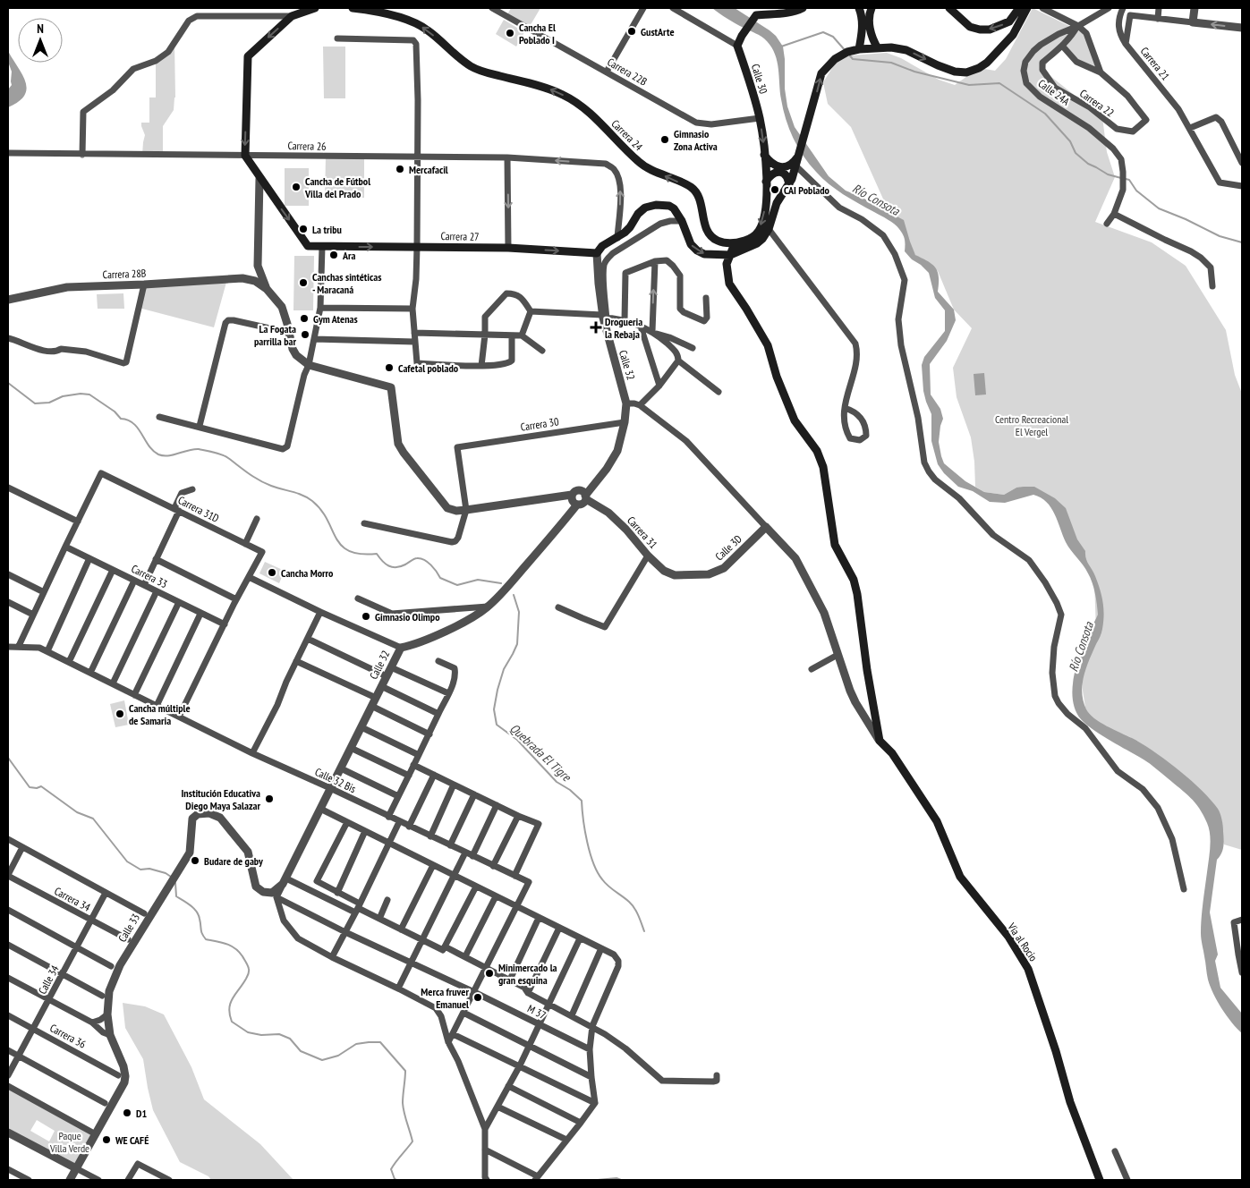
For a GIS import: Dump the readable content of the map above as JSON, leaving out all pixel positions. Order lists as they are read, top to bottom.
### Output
{
  "streets": {
    "main road": [
      "Calle 30",
      "Carrera 24",
      "Carrera 27",
      "Via al Rocio"
    ],
    "street": [
      "Carrera 21",
      "Carrera 22B",
      "Calle 24A",
      "Carrera 22",
      "Carrera 26",
      "Carrera 28B",
      "Calle 32",
      "Carrera 30",
      "Carrera 31D",
      "Carrera 31",
      "Calle 3D",
      "Carrera 33",
      "Calle 32 Bis",
      "Carrera 34",
      "Calle 33",
      "Calle 34",
      "M 37",
      "Carrera 36"
    ]
  },
  "crossings": [
    ["Carrera 22B", "Calle 30"],
    ["Carrera 27", "Calle 32"],
    ["Calle 32", "Carrera 30"],
    ["Calle 32", "Carrera 31"],
    ["Calle 32", "Calle 32 Bis"],
    ["Calle 32", "Calle 33"],
    ["Carrera 31", "Calle 3D"],
    ["Carrera 34", "Calle 34"],
    ["Calle 34", "Carrera 36"]
  ],
  "one_way": ["Carrera 24", "Carrera 27"],
  "water": ["Río Consota", "Quebrada El Tigre"],
  "parks": ["Centro Recreacional El Vergel", "Paque Villa Verde"],
  "places": {
    "other": [
      "GustArte",
      "Cancha El Poblado I",
      "Gimnasio Zona Activa",
      "Mercafacil",
      "Cancha de Fútbol Villa del Prado",
      "CAI Poblado",
      "La tribu",
      "Ara",
      "Canchas sintéticas - Maracaná",
      "Gym Atenas",
      "La Fogata parrilla bar",
      "Cafetal poblado",
      "Cancha Morro",
      "Gimnasio Olimpo",
      "Cancha múltiple de Samaria",
      "Institución Educativa Diego Maya Salazar",
      "Budare de gaby",
      "Minimercado la gran esquina",
      "Merca fruver Emanuel",
      "D1",
      "WE CAFÉ"
    ],
    "health": ["Drogueria la Rebaja"]
  },
  "north": "top"
}
